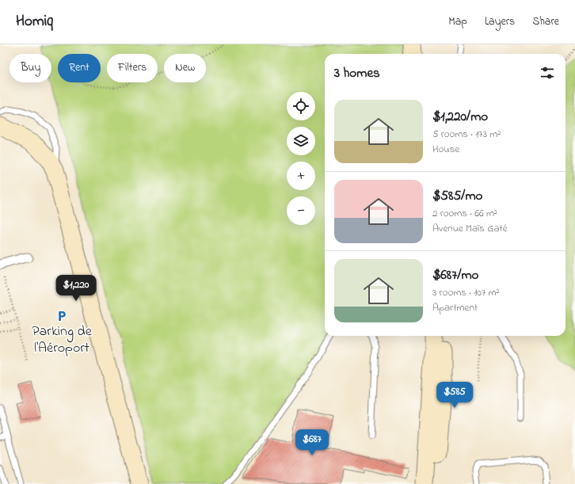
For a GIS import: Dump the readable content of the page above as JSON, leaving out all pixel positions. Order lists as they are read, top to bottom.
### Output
{
  "places": {
    "parking": ["Parking de l'Aéroport"]
  },
  "page": {
    "header": "Homiq",
    "nav": ["Map", "Layers", "Share"],
    "chip": [
      "Buy",
      "Rent",
      "Filters",
      "New"
    ],
    "heading": "3 homes",
    "map_buttons": ["+", "−"],
    "list": [
      {
        "name": "$1,220/mo",
        "note": "5 rooms · 173 m² · House"
      },
      {
        "name": "$585/mo",
        "note": "2 rooms · 66 m² · Avenue Maïs Gaté"
      },
      {
        "name": "$687/mo",
        "note": "3 rooms · 107 m² · Apartment"
      }
    ],
    "price": ["$1,220", "$585", "$687"]
  }
}
